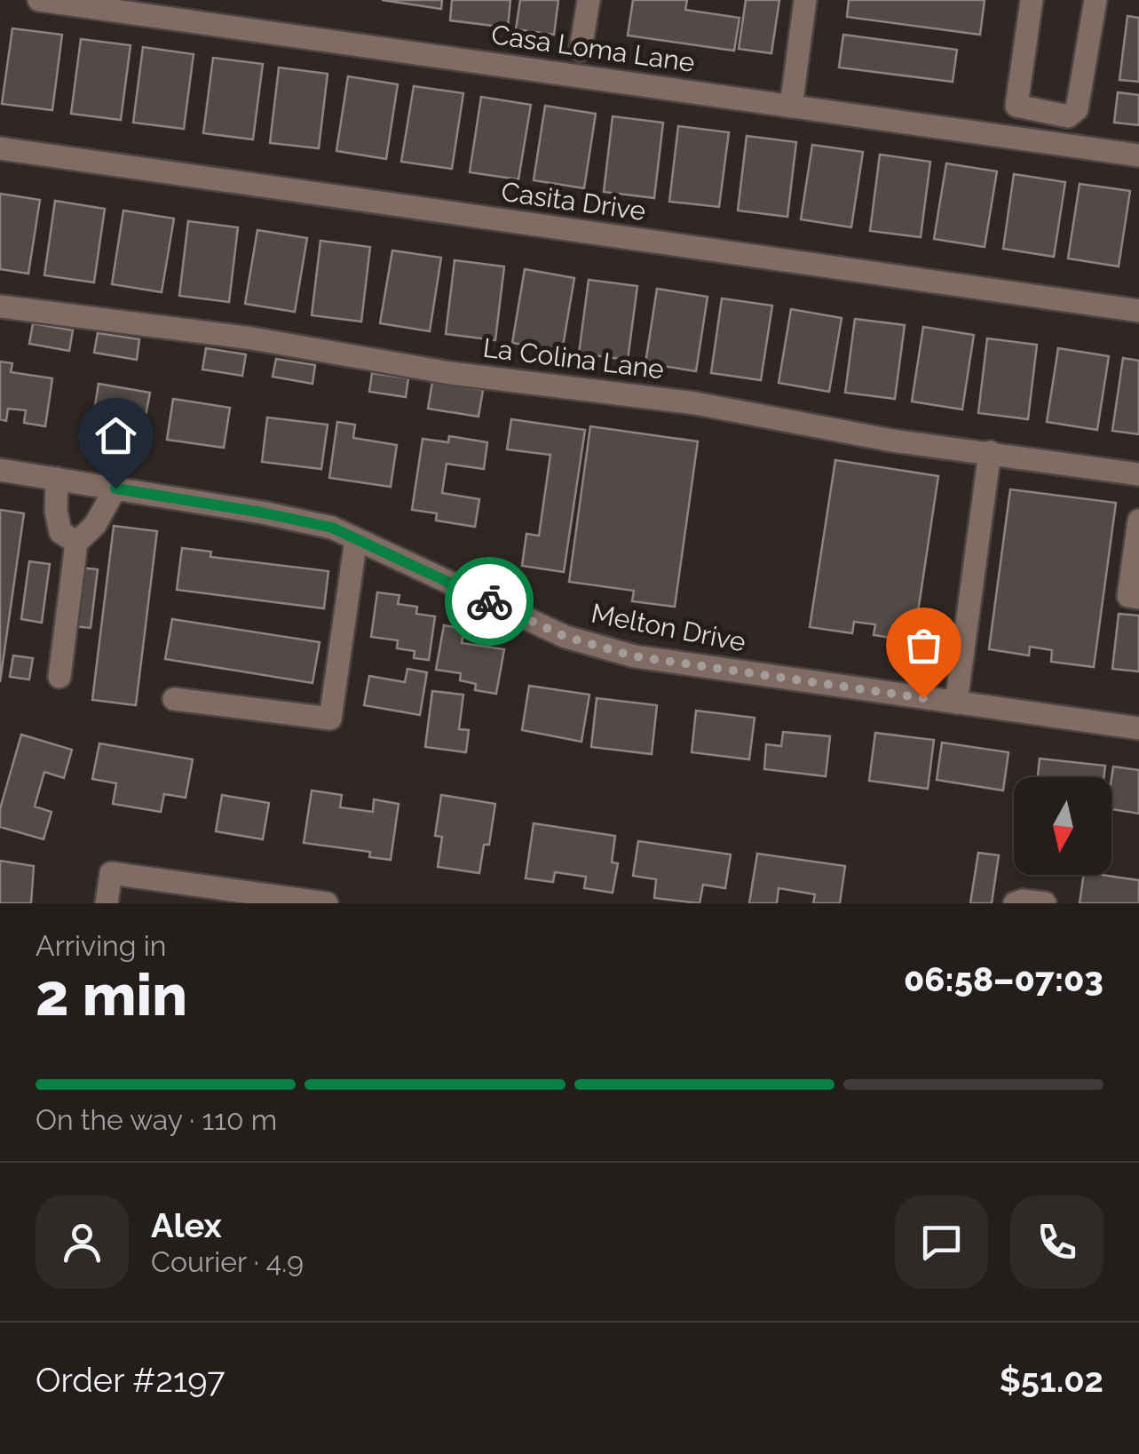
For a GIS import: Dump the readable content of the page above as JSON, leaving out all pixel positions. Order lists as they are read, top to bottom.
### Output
{
  "streets": {
    "street": [
      "Casa Loma Lane",
      "Casita Drive",
      "La Colina Lane",
      "Melton Drive"
    ]
  },
  "north": "bottom",
  "page": {
    "heading": ["2 min", "Arriving in", "06:58–07:03"],
    "panel": [
      "Alex",
      "Courier · 4.9",
      "Order #2197",
      "$51.02"
    ],
    "bar": "On the way · 110 m"
  }
}
